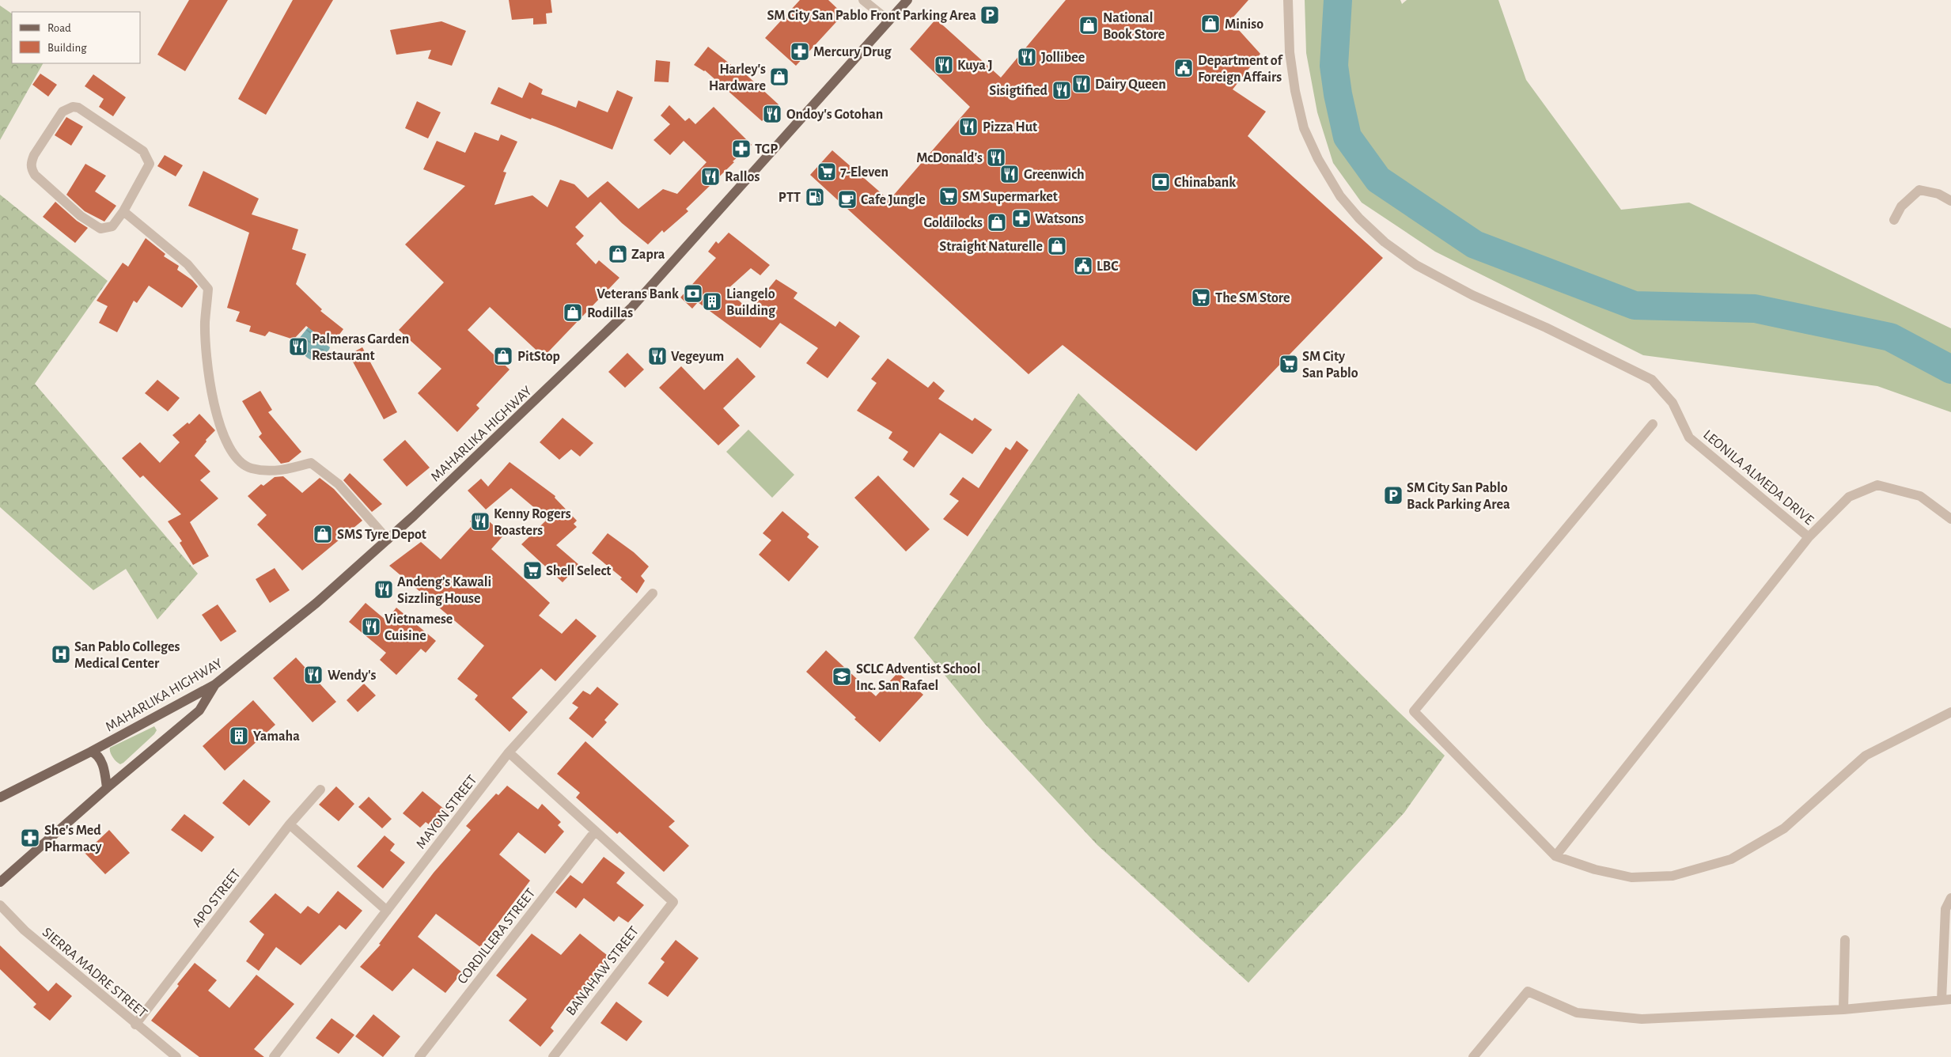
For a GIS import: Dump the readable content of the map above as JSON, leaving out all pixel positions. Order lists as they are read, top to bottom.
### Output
{
  "streets": {
    "main road": ["MAHARLIKA HIGHWAY"],
    "street": [
      "LEONILA ALMEDA DRIVE",
      "MAYON STREET",
      "APO STREET",
      "CORDILLERA STREET",
      "BANAHAW STREET",
      "SIERRA MADRE STREET"
    ]
  },
  "crossings": [
    ["APO STREET", "SIERRA MADRE STREET"],
    ["CORDILLERA STREET", "BANAHAW STREET"]
  ],
  "places": {
    "parking": ["SM City San Pablo Front Parking Area", "SM City San Pablo Back Parking Area"],
    "shop": [
      "Miniso",
      "National Book Store",
      "Harley's Hardware",
      "Goldilocks",
      "Straight Naturelle",
      "Zapra",
      "Rodillas",
      "PitStop",
      "SMS Tyre Depot"
    ],
    "pharmacy": [
      "Mercury Drug",
      "TGP",
      "Watsons",
      "She's Med Pharmacy"
    ],
    "restaurant": [
      "Jollibee",
      "Kuya J",
      "Dairy Queen",
      "Sisigtified",
      "Ondoy's Gotohan",
      "Pizza Hut",
      "McDonald's",
      "Greenwich",
      "Rallos",
      "Palmeras Garden Restaurant",
      "Vegeyum",
      "Kenny Rogers Roasters",
      "Andeng’s Kawali Sizzling House",
      "Vietnamese Cuisine",
      "Wendy's"
    ],
    "public building": ["Department of Foreign Affairs", "LBC"],
    "supermarket": [
      "7-Eleven",
      "SM Supermarket",
      "The SM Store",
      "SM City San Pablo",
      "Shell Select"
    ],
    "bank": ["Chinabank", "Veterans Bank"],
    "fuel station": ["PTT"],
    "cafe": ["Cafe Jungle"],
    "building": ["Liangelo Building", "Yamaha"],
    "hospital": ["San Pablo Colleges Medical Center"],
    "school or university": ["SCLC Adventist School Inc. San Rafael"]
  },
  "legend": ["Road", "Building"]
}
